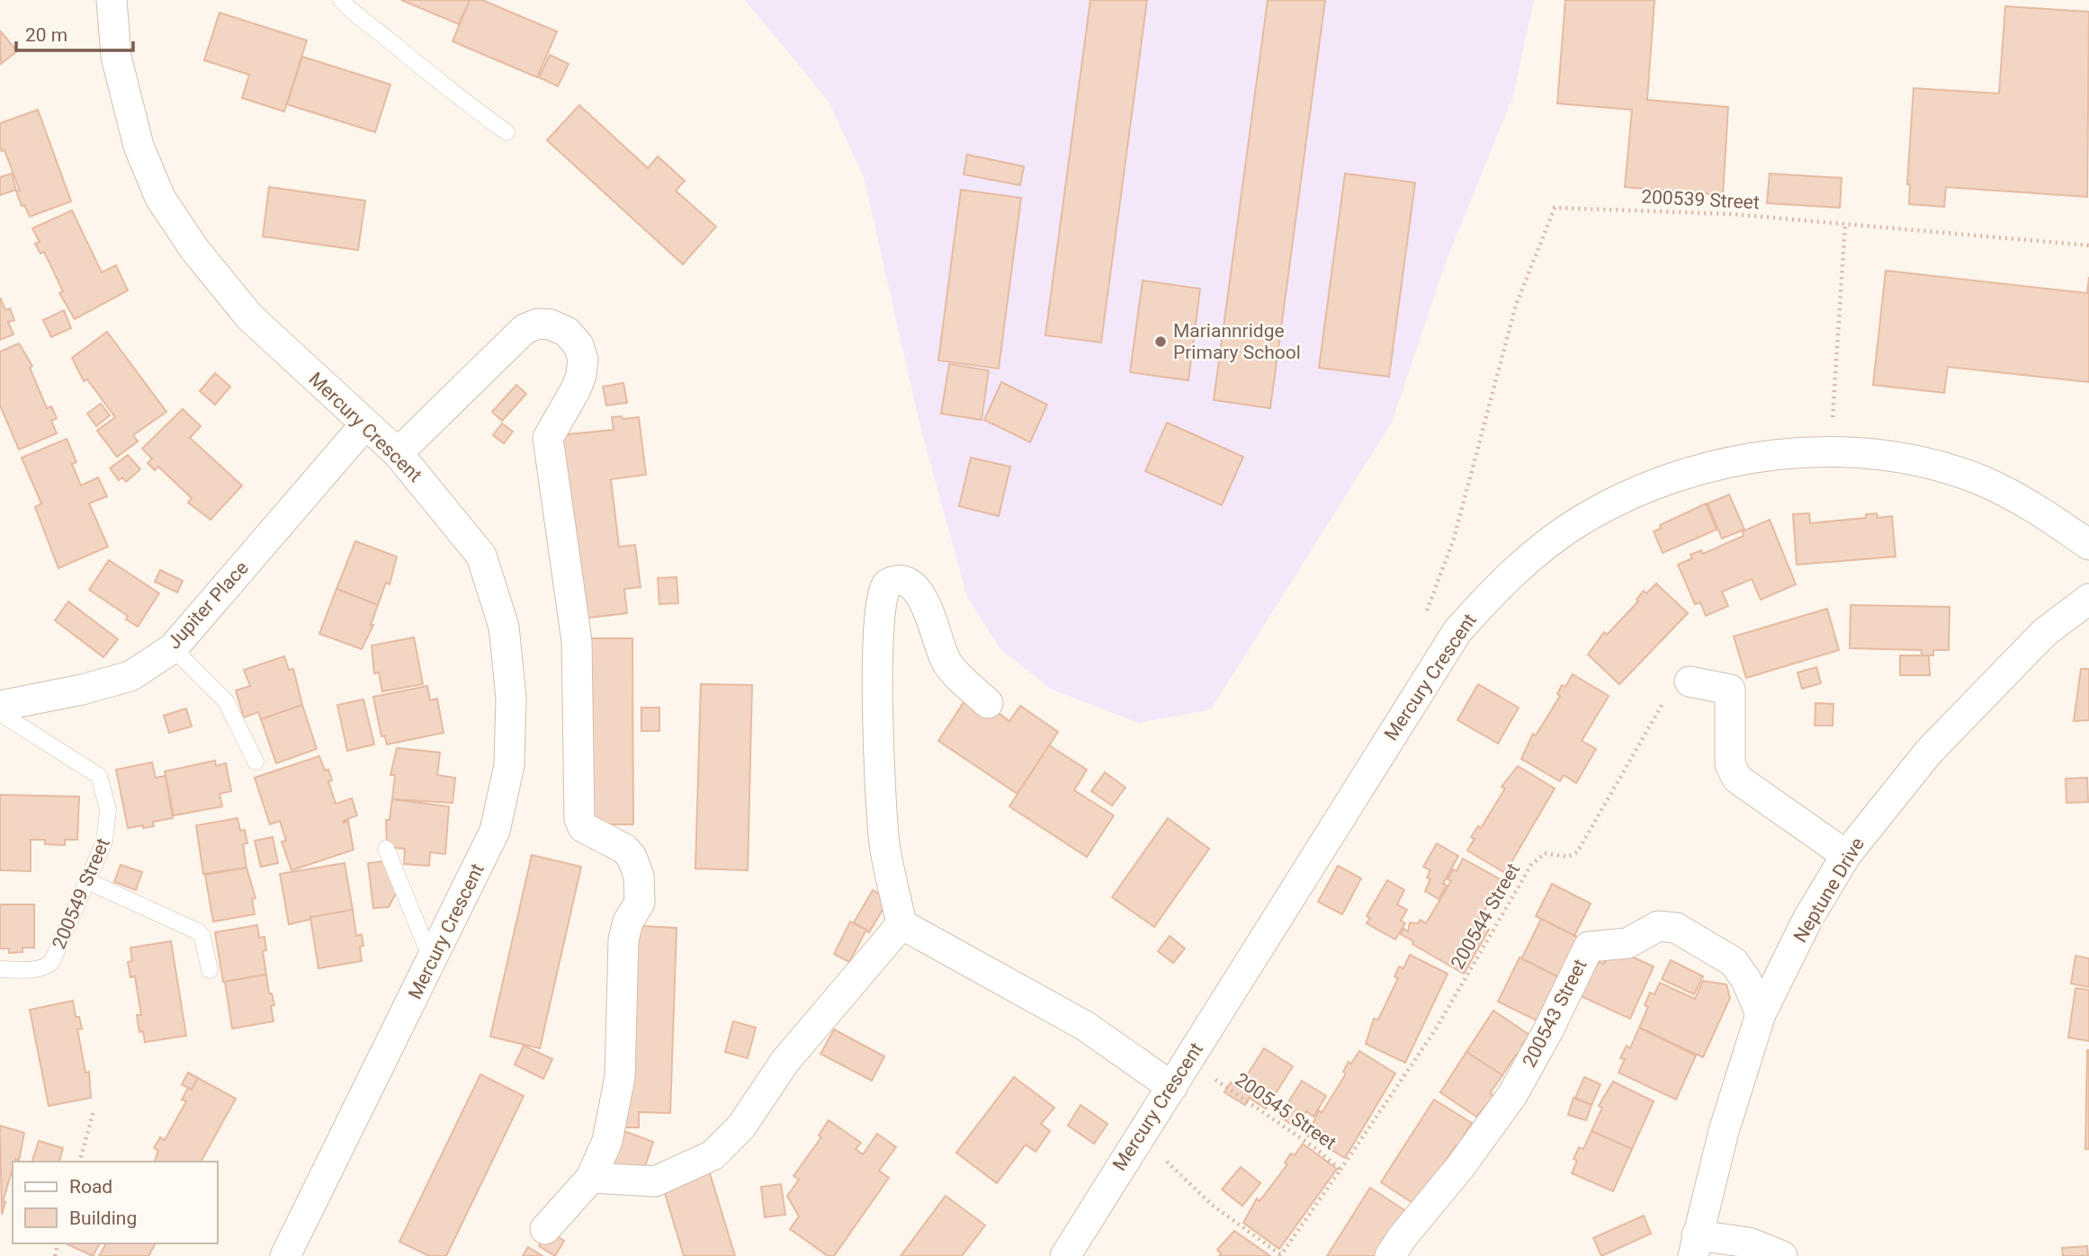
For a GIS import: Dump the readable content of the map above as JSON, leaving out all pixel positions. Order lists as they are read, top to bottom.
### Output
{
  "streets": {
    "street": [
      "Mercury Crescent",
      "Jupiter Place",
      "Neptune Drive",
      "200543 Street"
    ],
    "lane": ["200549 Street"],
    "path": ["200539 Street", "200544 Street", "200545 Street"]
  },
  "crossings": [
    ["Mercury Crescent", "Jupiter Place"],
    ["Mercury Crescent", "200545 Street"],
    ["Neptune Drive", "200543 Street"],
    ["200544 Street", "200545 Street"]
  ],
  "places": ["Mariannridge Primary School"],
  "legend": ["Road", "Building"],
  "scale_bar": "20 m"
}
